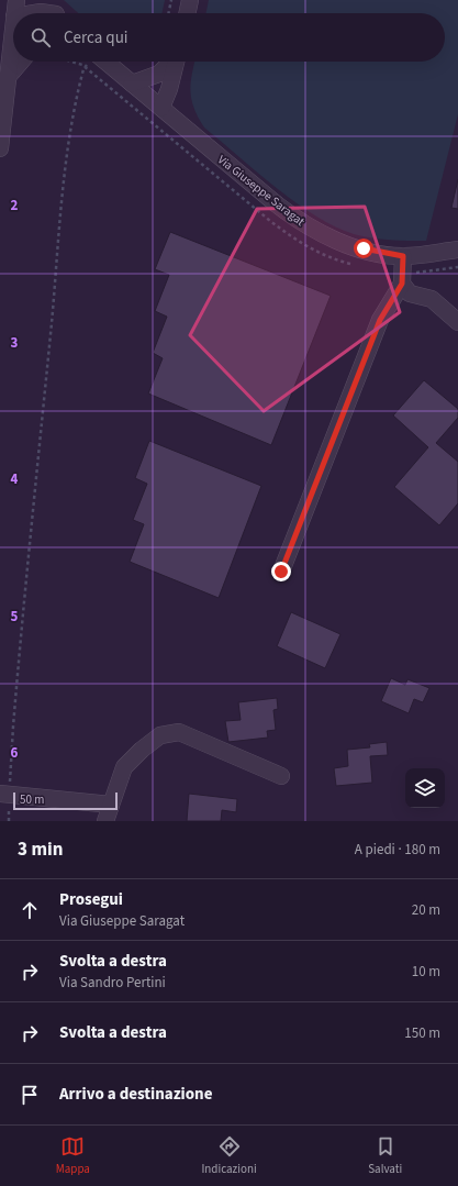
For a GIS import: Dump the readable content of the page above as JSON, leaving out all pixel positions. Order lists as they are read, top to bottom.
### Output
{
  "streets": {
    "street": ["Via Giuseppe Saragat"]
  },
  "scale_bar": "50 m",
  "page": {
    "search": "Cerca qui",
    "scale": "50 m",
    "heading": ["3 min", "A piedi · 180 m"],
    "list": [
      ["Prosegui", "Via Giuseppe Saragat", "20 m"],
      ["Svolta a destra", "Via Sandro Pertini", "10 m"],
      ["Svolta a destra", "150 m"],
      "Arrivo a destinazione"
    ],
    "nav": ["Mappa", "Indicazioni", "Salvati"]
  },
  "grid": {
    "rows": [
      "2",
      "3",
      "4",
      "5",
      "6"
    ]
  }
}
